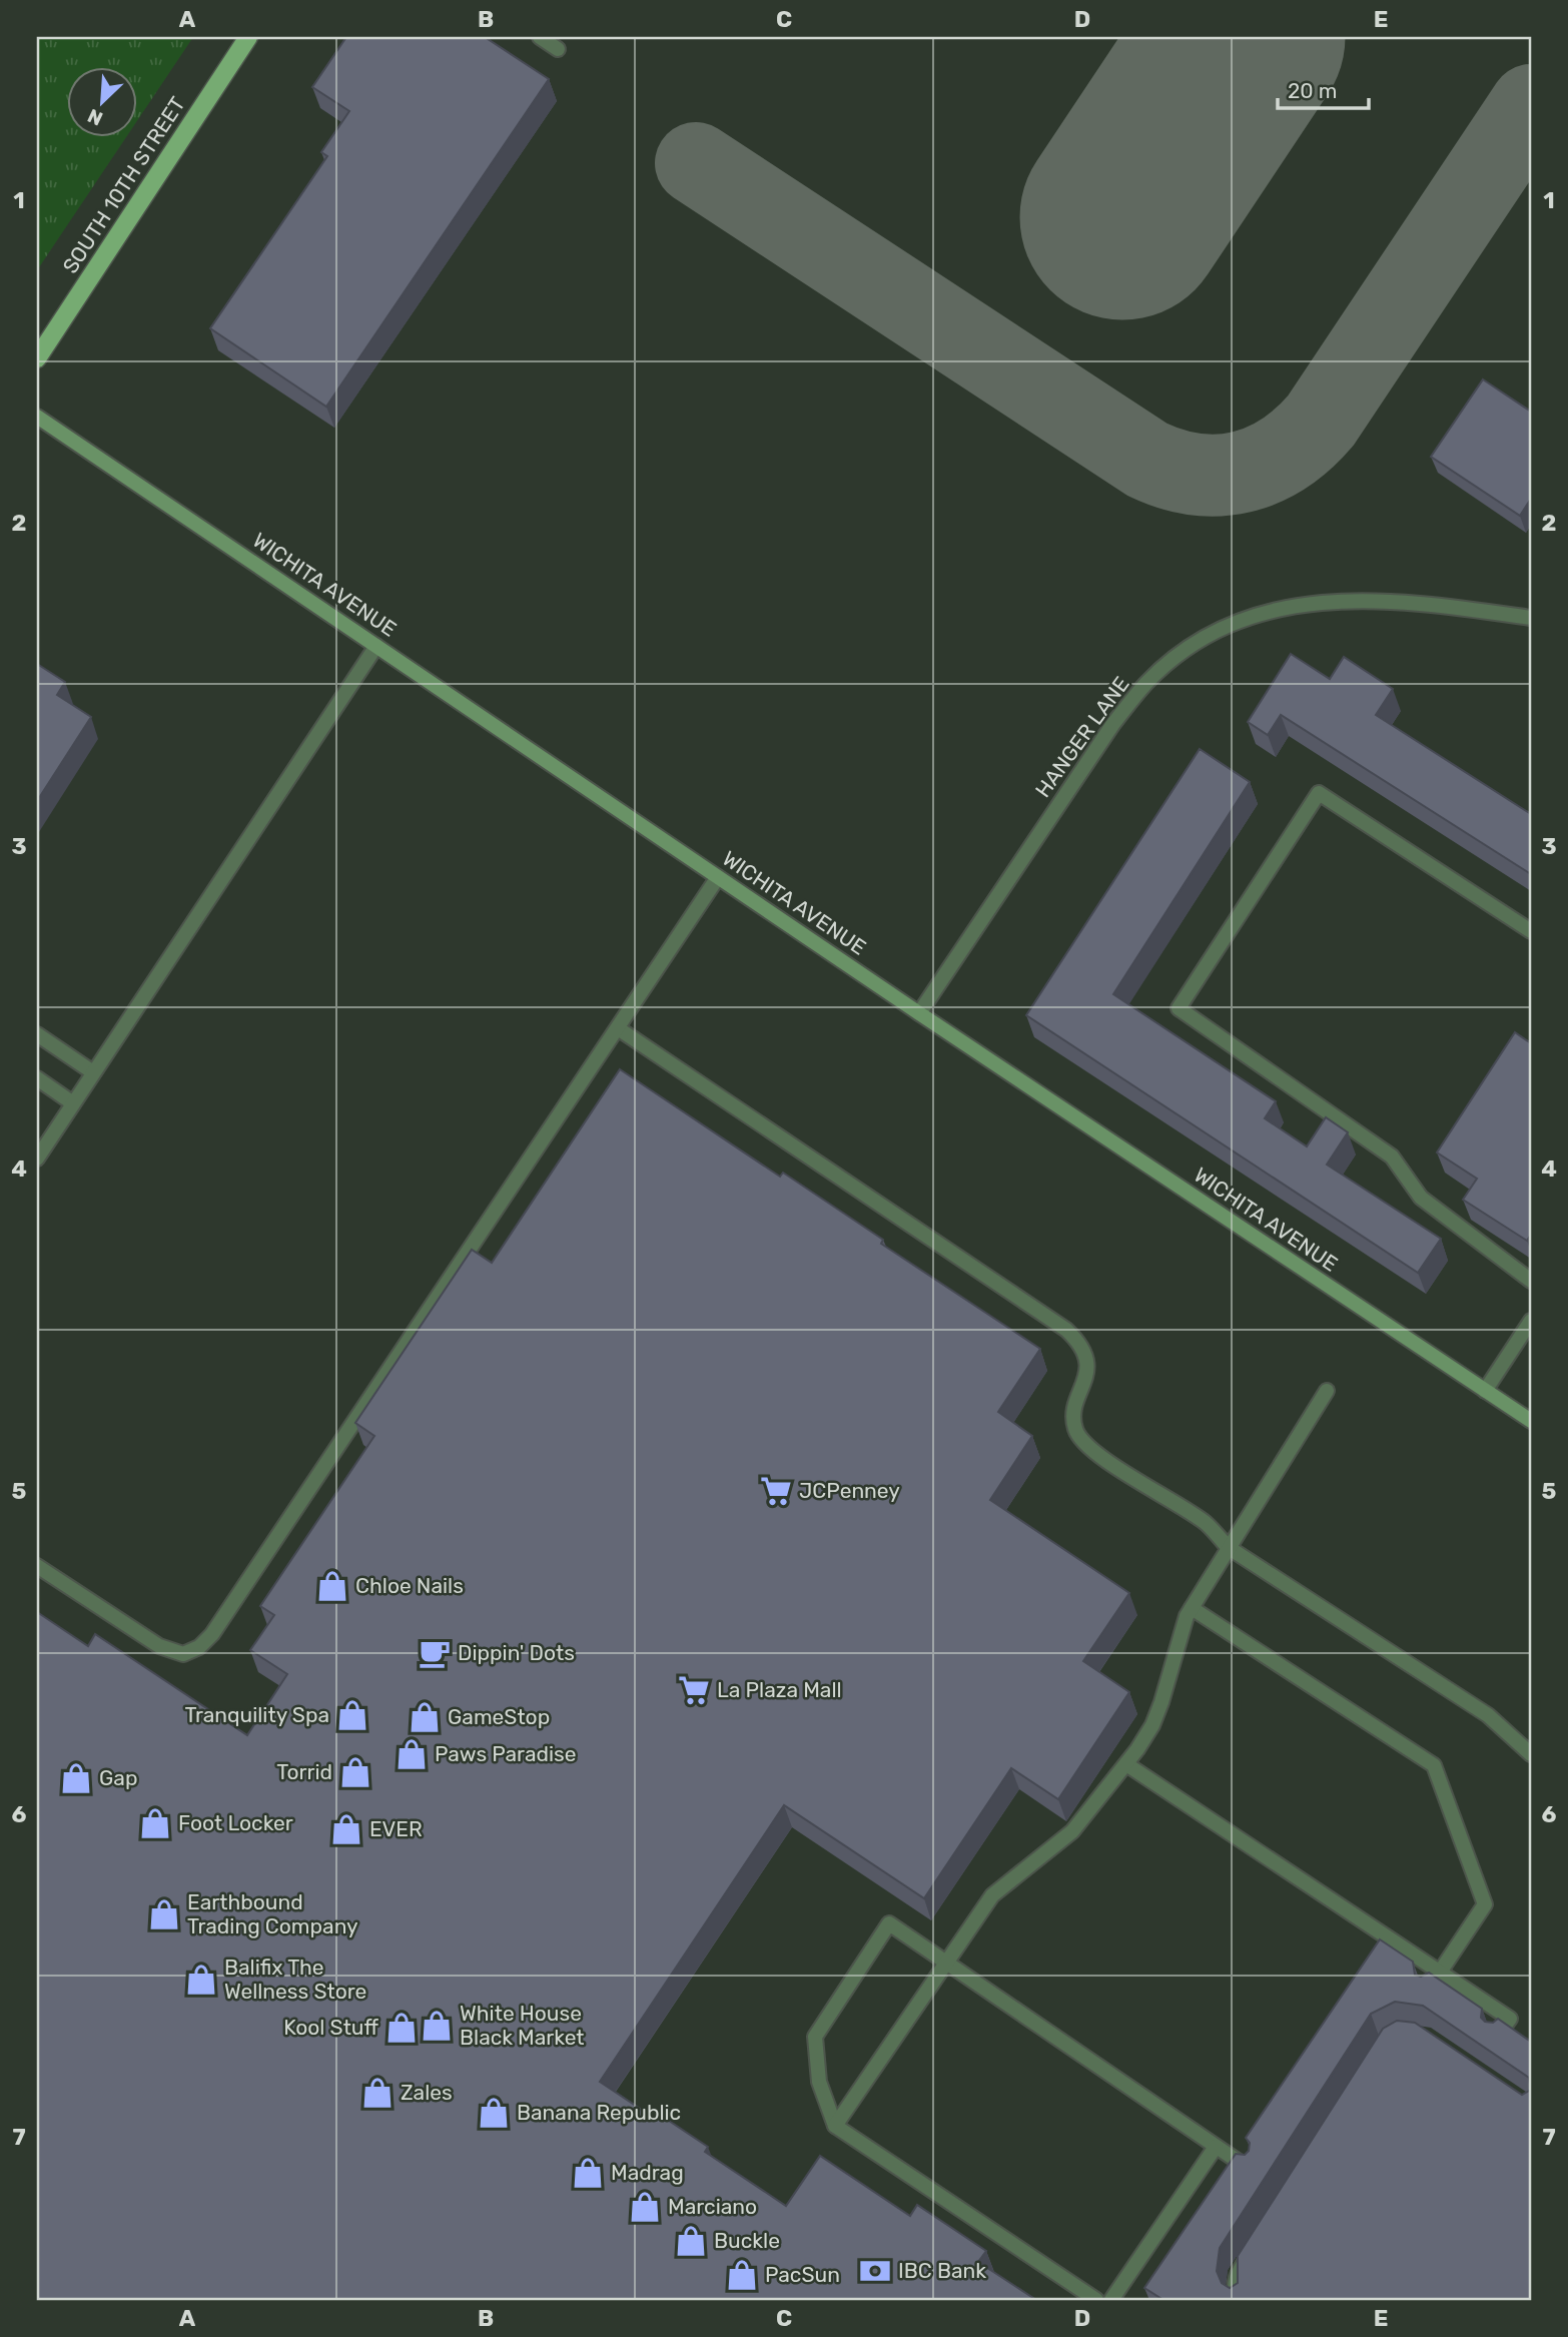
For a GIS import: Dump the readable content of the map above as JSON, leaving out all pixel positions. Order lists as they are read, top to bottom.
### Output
{
  "streets": {
    "main road": ["SOUTH 10TH STREET", "WICHITA AVENUE"],
    "street": ["HANGER LANE"]
  },
  "crossings": [
    ["WICHITA AVENUE", "HANGER LANE"]
  ],
  "places": {
    "supermarket": ["JCPenney", "La Plaza Mall"],
    "shop": [
      "Chloe Nails",
      "Tranquility Spa",
      "GameStop",
      "Paws Paradise",
      "Torrid",
      "Gap",
      "Foot Locker",
      "EVER",
      "Earthbound Trading Company",
      "Balifix The Wellness Store",
      "White House Black Market",
      "Kool Stuff",
      "Zales",
      "Banana Republic",
      "Madrag",
      "Marciano",
      "Buckle",
      "PacSun"
    ],
    "cafe": ["Dippin' Dots"],
    "bank": ["IBC Bank"]
  },
  "scale_bar": "20 m",
  "north": "bottom left",
  "grid": {
    "columns": [
      "A",
      "B",
      "C",
      "D",
      "E"
    ],
    "rows": [
      "1",
      "2",
      "3",
      "4",
      "5",
      "6",
      "7"
    ]
  }
}
